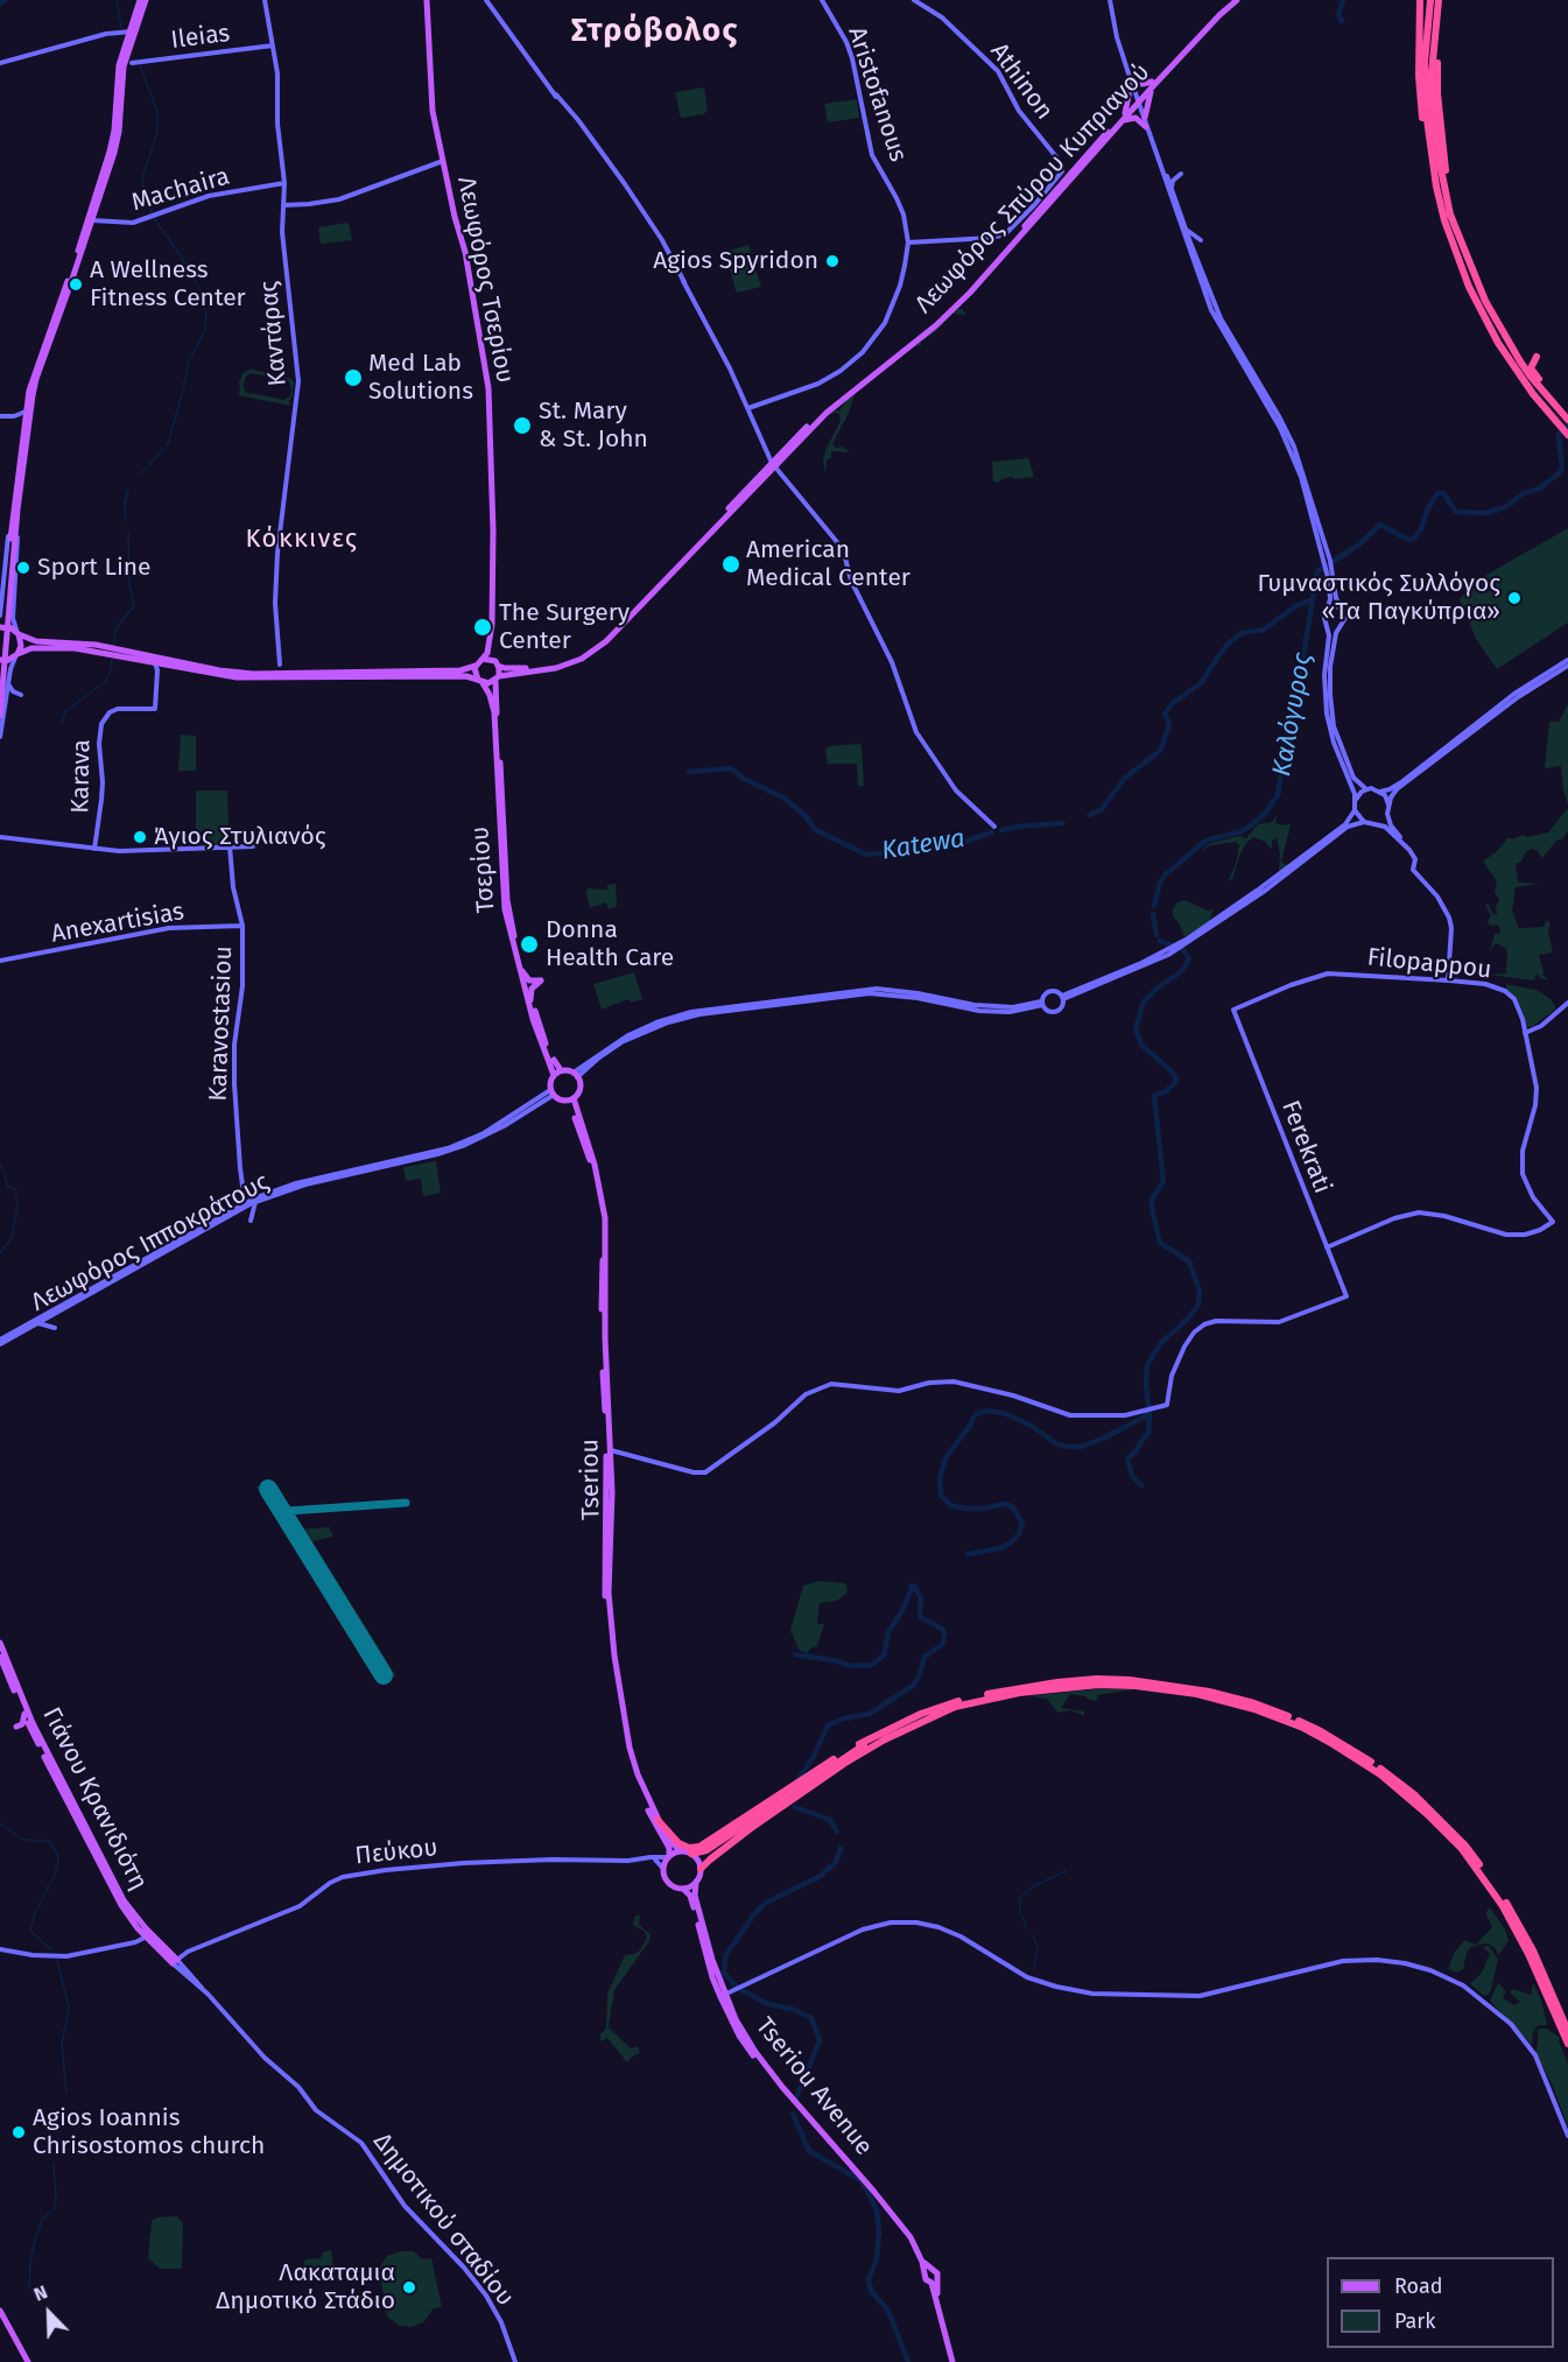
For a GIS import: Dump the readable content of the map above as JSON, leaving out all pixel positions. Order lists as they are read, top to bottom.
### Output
{
  "streets": {
    "main road": [
      "Λεωφόρος Σπύρου Κυπριανού",
      "Λεωφόρος Τσερίου",
      "Τσερίου",
      "Tseriou",
      "Γιάνου Κρανιδιότη",
      "Tseriou Avenue"
    ],
    "street": [
      "Ileias",
      "Athinon",
      "Aristofanous",
      "Machaira",
      "Καντάρας",
      "Karava",
      "Anexartisias",
      "Filopappou",
      "Karavostasiou",
      "Ferekrati",
      "Λεωφόρος Ιπποκράτους",
      "Πεύκου",
      "Δημοτικού σταδίου"
    ]
  },
  "crossings": [
    ["Ileias", "Καντάρας"],
    ["Athinon", "Aristofanous"],
    ["Λεωφόρος Σπύρου Κυπριανού", "Λεωφόρος Τσερίου"],
    ["Λεωφόρος Σπύρου Κυπριανού", "Τσερίου"],
    ["Machaira", "Καντάρας"],
    ["Λεωφόρος Τσερίου", "Τσερίου"],
    ["Τσερίου", "Λεωφόρος Ιπποκράτους"],
    ["Τσερίου", "Tseriou"],
    ["Anexartisias", "Karavostasiou"],
    ["Filopappou", "Ferekrati"],
    ["Karavostasiou", "Λεωφόρος Ιπποκράτους"],
    ["Ferekrati", "Tseriou"],
    ["Λεωφόρος Ιπποκράτους", "Tseriou"],
    ["Tseriou", "Πεύκου"],
    ["Tseriou", "Tseriou Avenue"],
    ["Γιάνου Κρανιδιότη", "Πεύκου"],
    ["Πεύκου", "Tseriou Avenue"]
  ],
  "districts": ["Στρόβολος", "Κόκκινες"],
  "water": ["Καλόγυρος", "Katewa"],
  "places": [
    "Agios Spyridon",
    "A Wellness Fitness Center",
    "Med Lab Solutions",
    "St. Mary & St. John",
    "American Medical Center",
    "Sport Line",
    "Γυμναστικός Συλλόγος «Τα Παγκύπρια»",
    "The Surgery Center",
    "Άγιος Στυλιανός",
    "Donna Health Care",
    "Agios Ioannis Chrisostomos church",
    "Λακαταμια Δημοτικό Στάδιο"
  ],
  "legend": ["Road", "Park"],
  "north": "top left"
}
